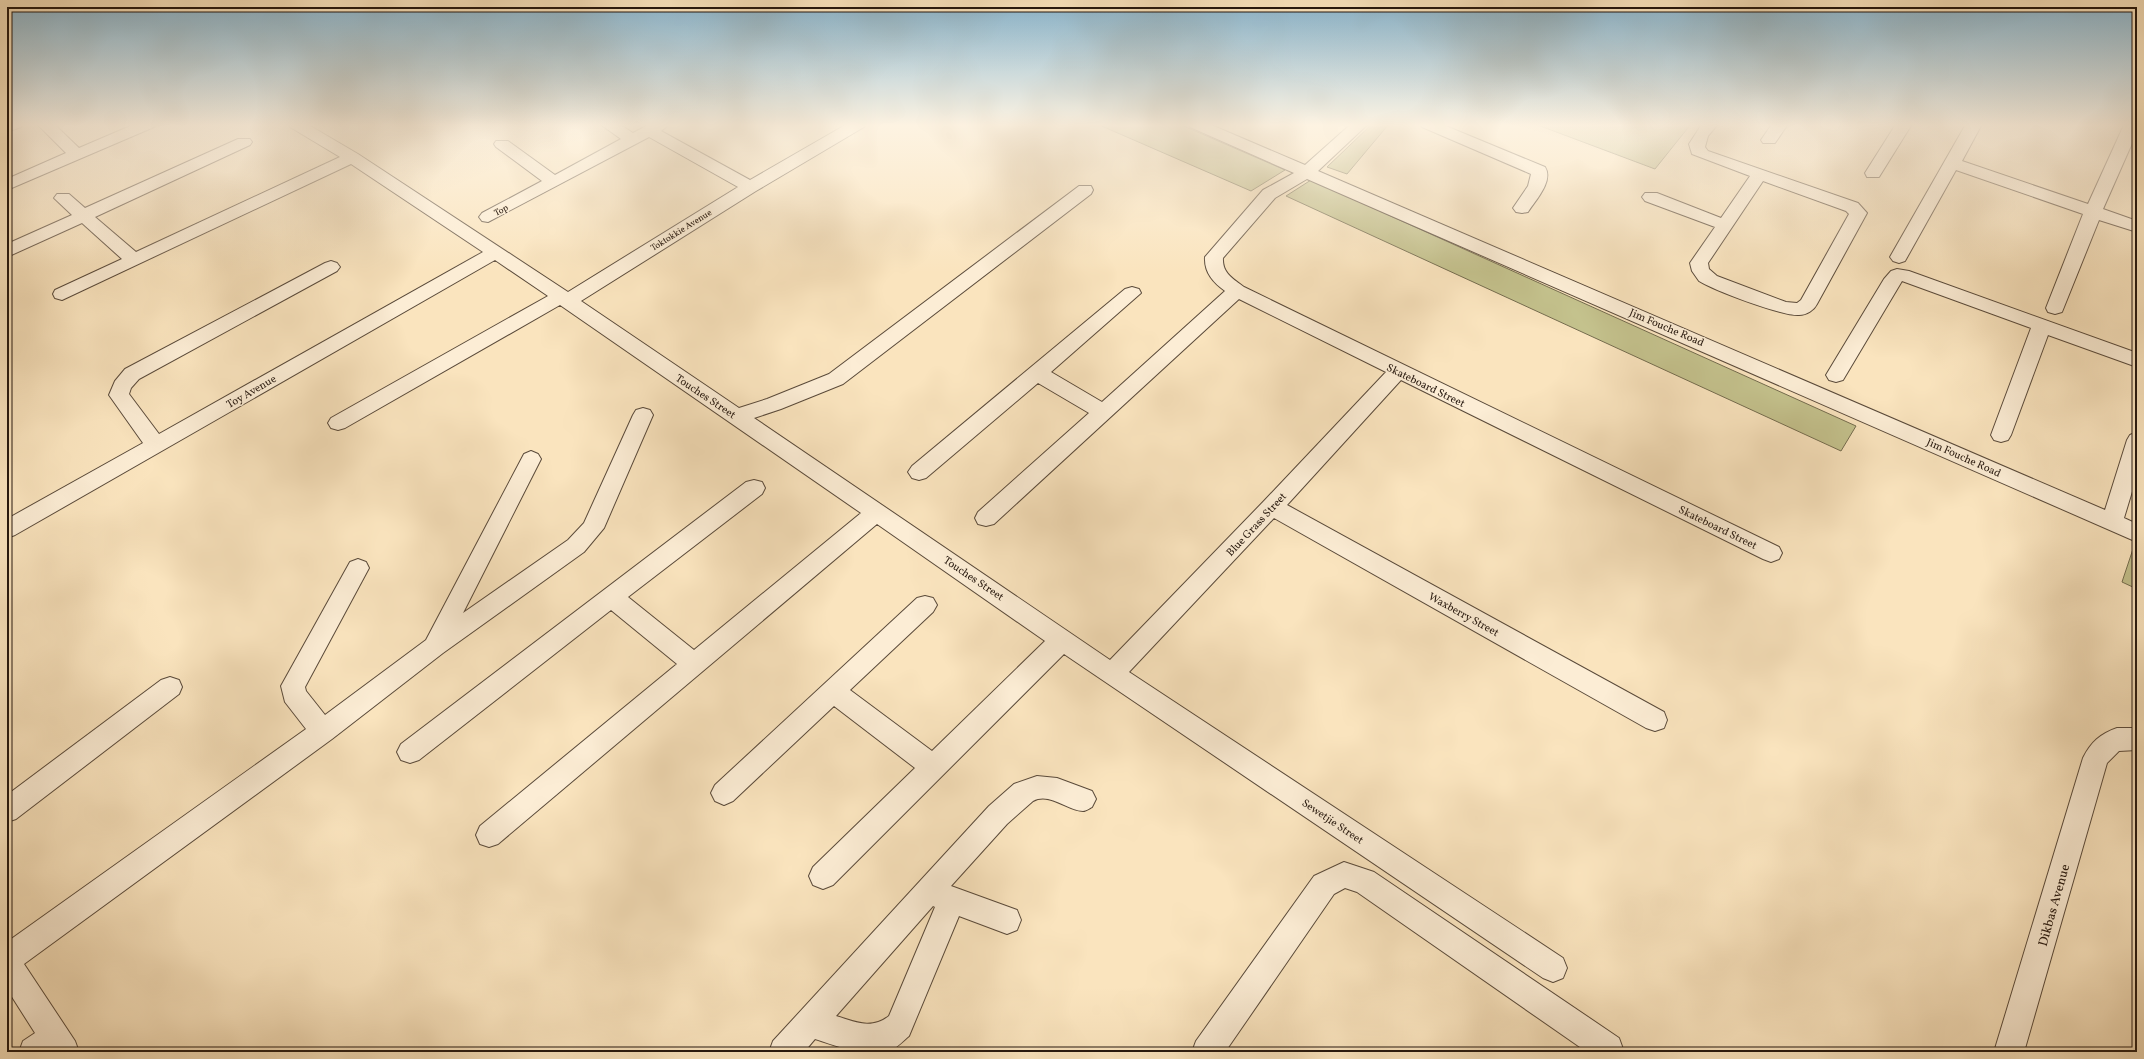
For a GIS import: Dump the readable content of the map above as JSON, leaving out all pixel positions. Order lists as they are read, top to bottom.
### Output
{
  "streets": {
    "street": [
      "Top",
      "Toktokkie Avenue",
      "Jim Fouche Road",
      "Skateboard Street",
      "Toy Avenue",
      "Touches Street",
      "Blue Grass Street",
      "Waxberry Street",
      "Sewetjie Street",
      "Dikbas Avenue"
    ]
  },
  "crossings": [
    ["Toktokkie Avenue", "Touches Street"],
    ["Skateboard Street", "Blue Grass Street"],
    ["Toy Avenue", "Touches Street"],
    ["Touches Street", "Blue Grass Street"],
    ["Touches Street", "Sewetjie Street"],
    ["Blue Grass Street", "Waxberry Street"],
    ["Blue Grass Street", "Sewetjie Street"]
  ]
}
